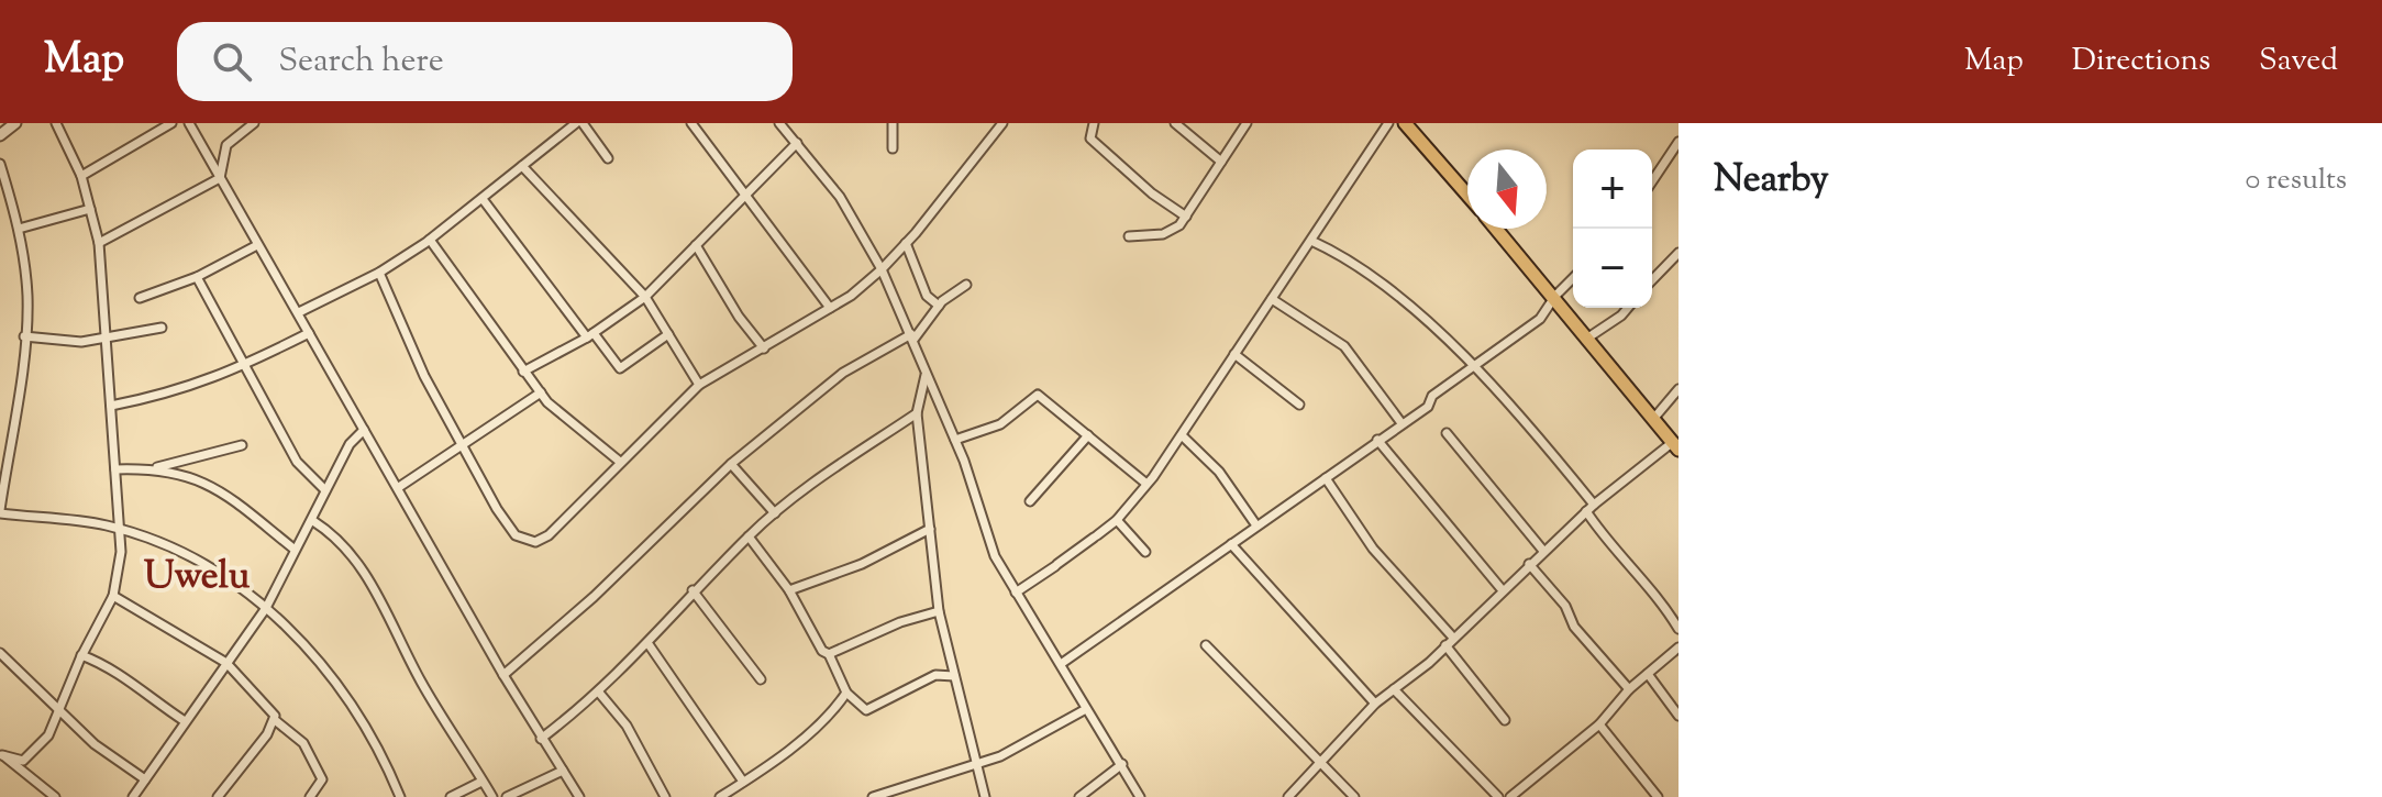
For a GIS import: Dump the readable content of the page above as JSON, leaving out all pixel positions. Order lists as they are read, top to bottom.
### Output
{
  "districts": ["Uwelu"],
  "north": "bottom",
  "page": {
    "header": "Map",
    "search": "Search here",
    "nav": ["Map", "Directions", "Saved"],
    "heading": ["Nearby", "0 results"],
    "map_buttons": ["+", "−"]
  }
}
